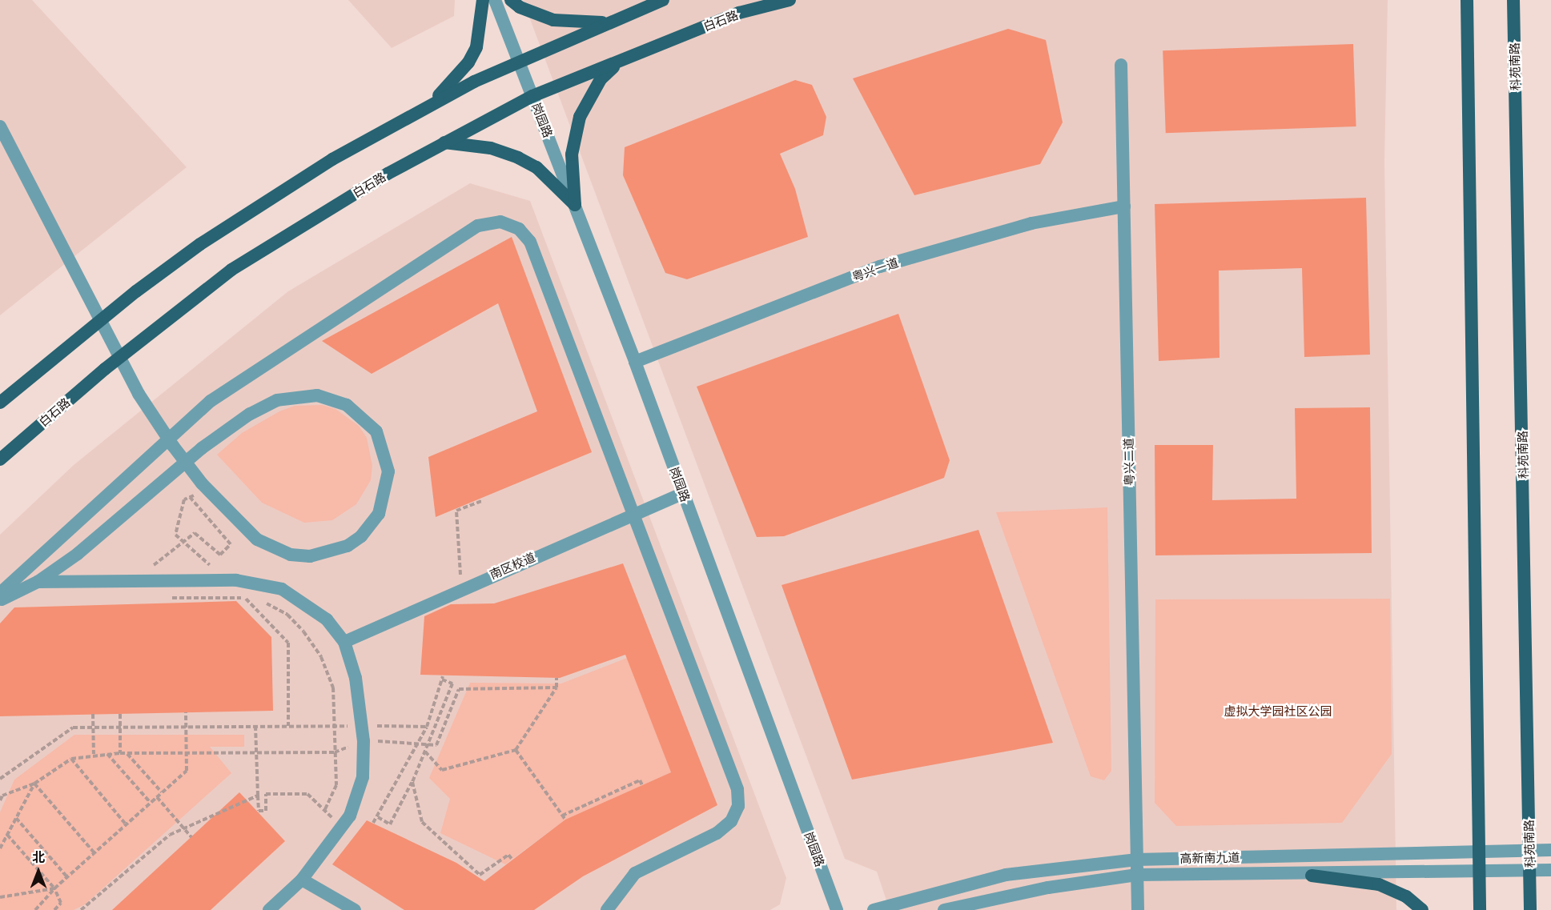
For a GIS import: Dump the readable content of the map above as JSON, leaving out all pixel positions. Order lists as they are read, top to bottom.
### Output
{
  "streets": {
    "main road": ["白石路", "科苑南路"],
    "street": [
      "岗园路",
      "粤兴一道",
      "粤兴二道",
      "南区校道",
      "高新南九道"
    ]
  },
  "crossings": [
    ["白石路", "岗园路"],
    ["科苑南路", "高新南九道"],
    ["岗园路", "粤兴一道"],
    ["岗园路", "南区校道"],
    ["粤兴一道", "粤兴二道"],
    ["粤兴二道", "高新南九道"]
  ],
  "parks": ["虚拟大学园社区公园"],
  "north": "top"
}
